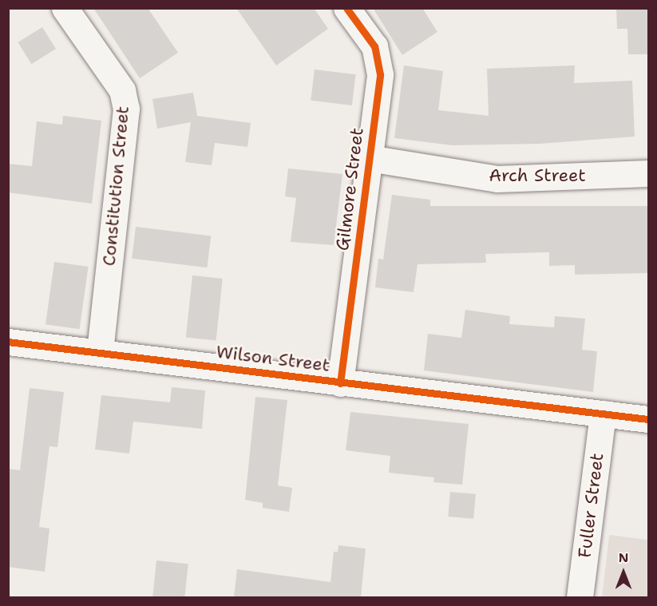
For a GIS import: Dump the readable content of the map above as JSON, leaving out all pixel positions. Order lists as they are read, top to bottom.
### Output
{
  "streets": {
    "street": [
      "Arch Street",
      "Constitution Street",
      "Gilmore Street",
      "Wilson Street",
      "Fuller Street"
    ]
  },
  "crossings": [
    ["Arch Street", "Gilmore Street"],
    ["Constitution Street", "Wilson Street"],
    ["Gilmore Street", "Wilson Street"],
    ["Wilson Street", "Fuller Street"]
  ],
  "north": "top"
}
